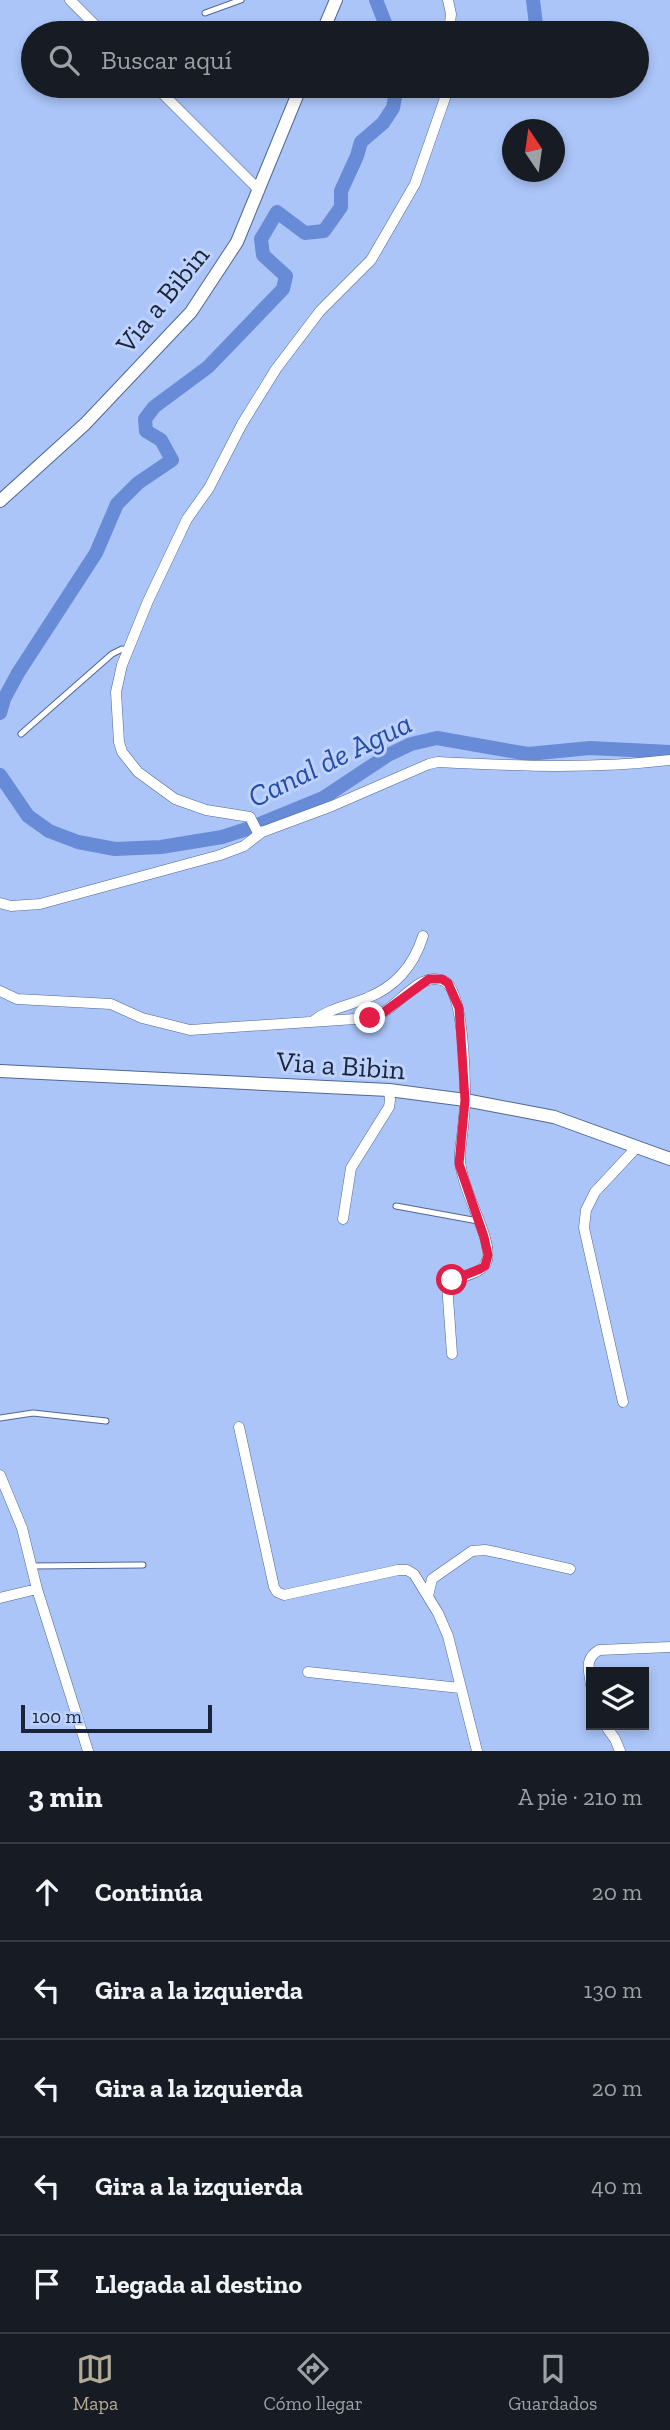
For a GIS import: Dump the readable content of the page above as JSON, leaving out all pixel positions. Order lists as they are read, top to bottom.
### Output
{
  "streets": {
    "street": ["Via a Bibin"]
  },
  "water": ["Canal de Agua"],
  "scale_bar": "100 m",
  "north": "top",
  "page": {
    "search": "Buscar aquí",
    "scale": "100 m",
    "heading": ["3 min", "A pie · 210 m"],
    "list": [
      ["Continúa", "20 m"],
      ["Gira a la izquierda", "130 m"],
      ["Gira a la izquierda", "20 m"],
      ["Gira a la izquierda", "40 m"],
      "Llegada al destino"
    ],
    "nav": ["Mapa", "Cómo llegar", "Guardados"]
  }
}
